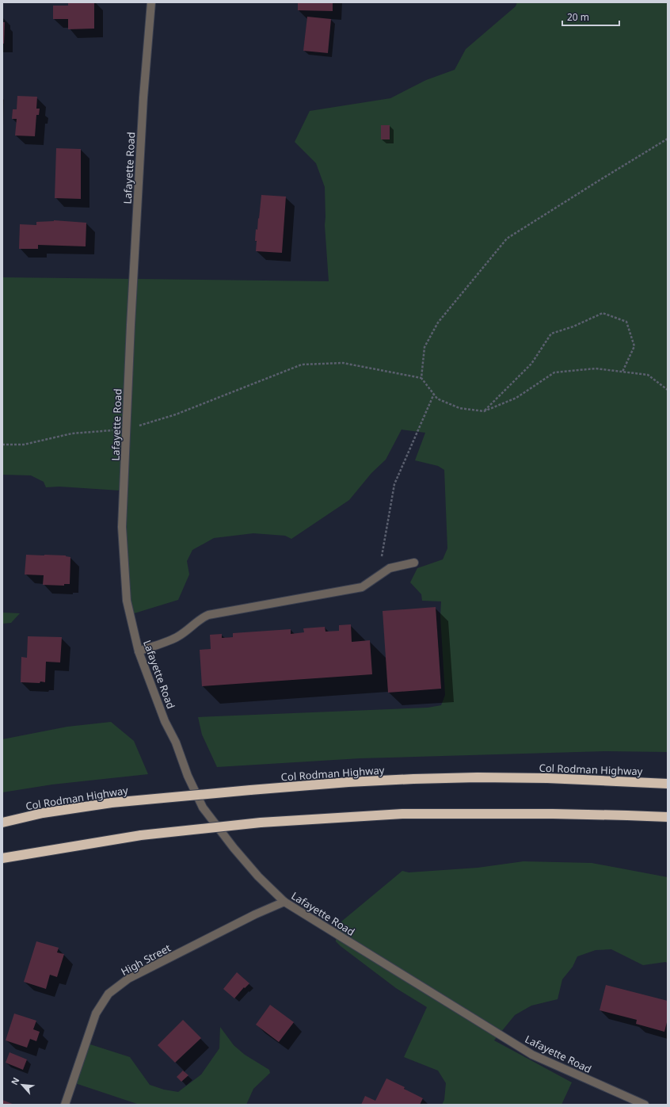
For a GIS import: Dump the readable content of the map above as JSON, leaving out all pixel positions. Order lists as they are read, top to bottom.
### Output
{
  "streets": {
    "highway": ["Col Rodman Highway"],
    "street": ["Lafayette Road", "High Street"]
  },
  "crossings": [
    ["Lafayette Road", "High Street"]
  ],
  "scale_bar": "20 m",
  "north": "top left"
}
